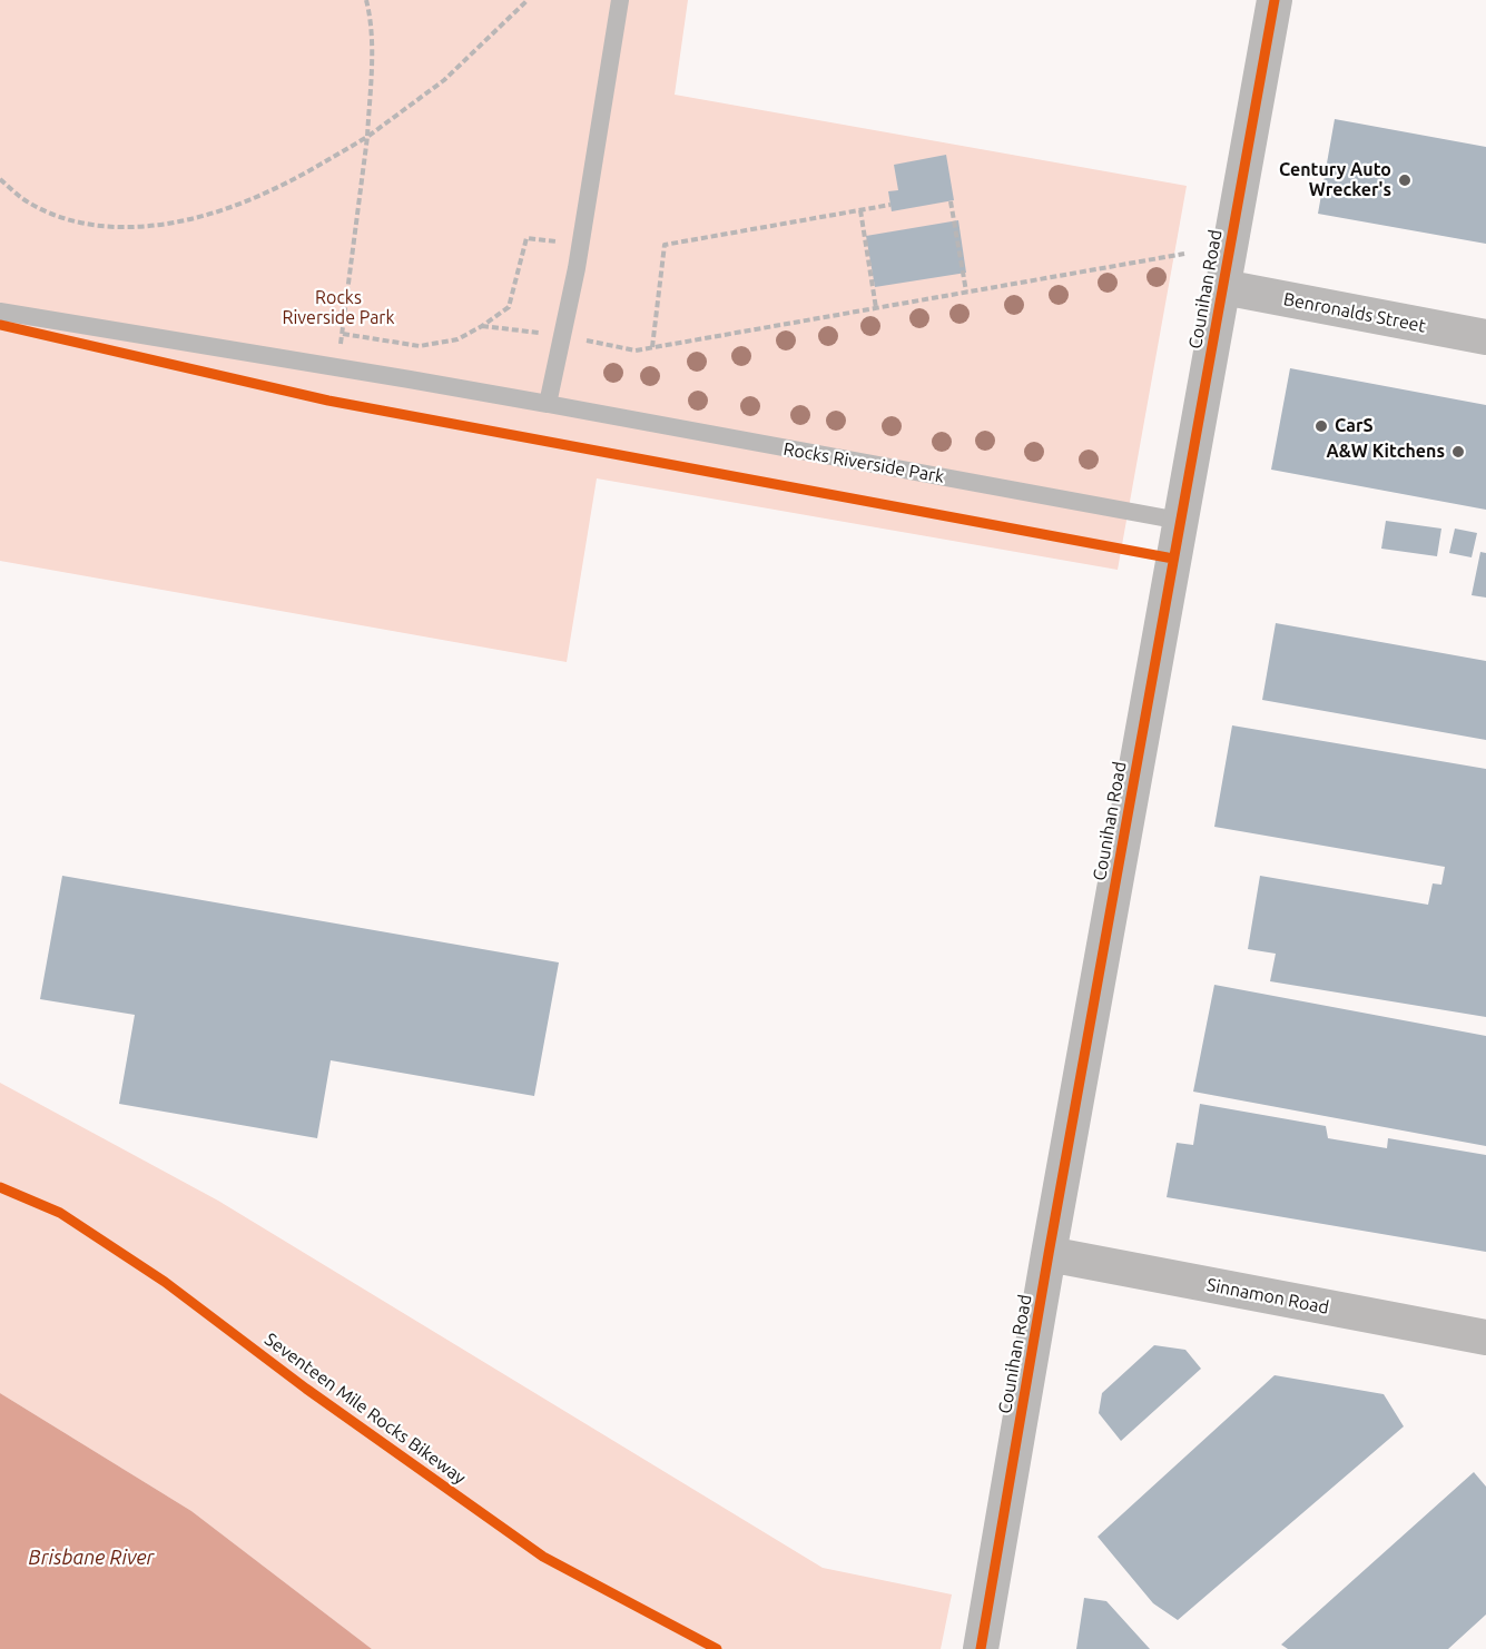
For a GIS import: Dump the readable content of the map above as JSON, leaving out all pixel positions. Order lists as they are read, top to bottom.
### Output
{
  "streets": {
    "street": ["Counihan Road", "Benronalds Street", "Sinnamon Road"],
    "lane": ["Rocks Riverside Park"],
    "cycle path": ["Seventeen Mile Rocks Bikeway"]
  },
  "crossings": [
    ["Counihan Road", "Benronalds Street"],
    ["Counihan Road", "Rocks Riverside Park"],
    ["Counihan Road", "Sinnamon Road"]
  ],
  "water": ["Brisbane River"],
  "parks": ["Rocks Riverside Park"],
  "places": ["Century Auto Wrecker's", "CarS", "A&W Kitchens"]
}
